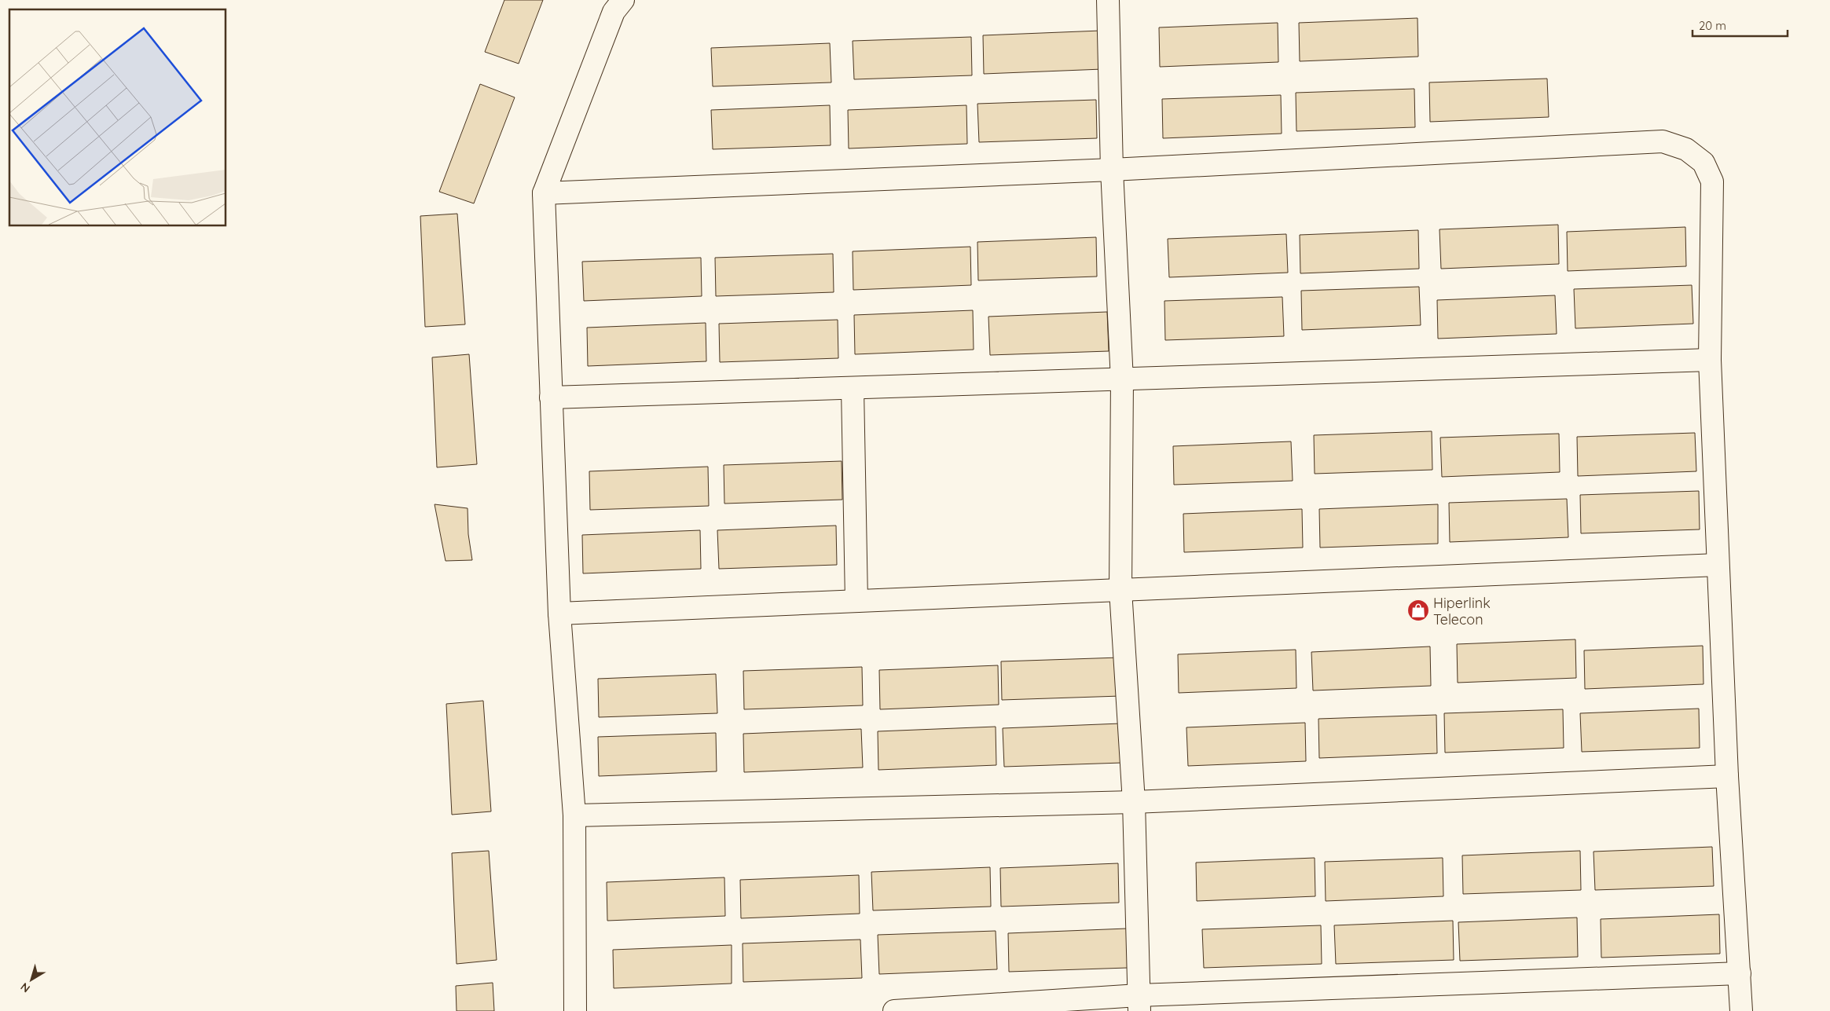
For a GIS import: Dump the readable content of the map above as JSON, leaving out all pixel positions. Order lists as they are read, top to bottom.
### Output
{
  "places": {
    "shop": ["Hiperlink Telecon"]
  },
  "scale_bar": "20 m",
  "north": "bottom left"
}
